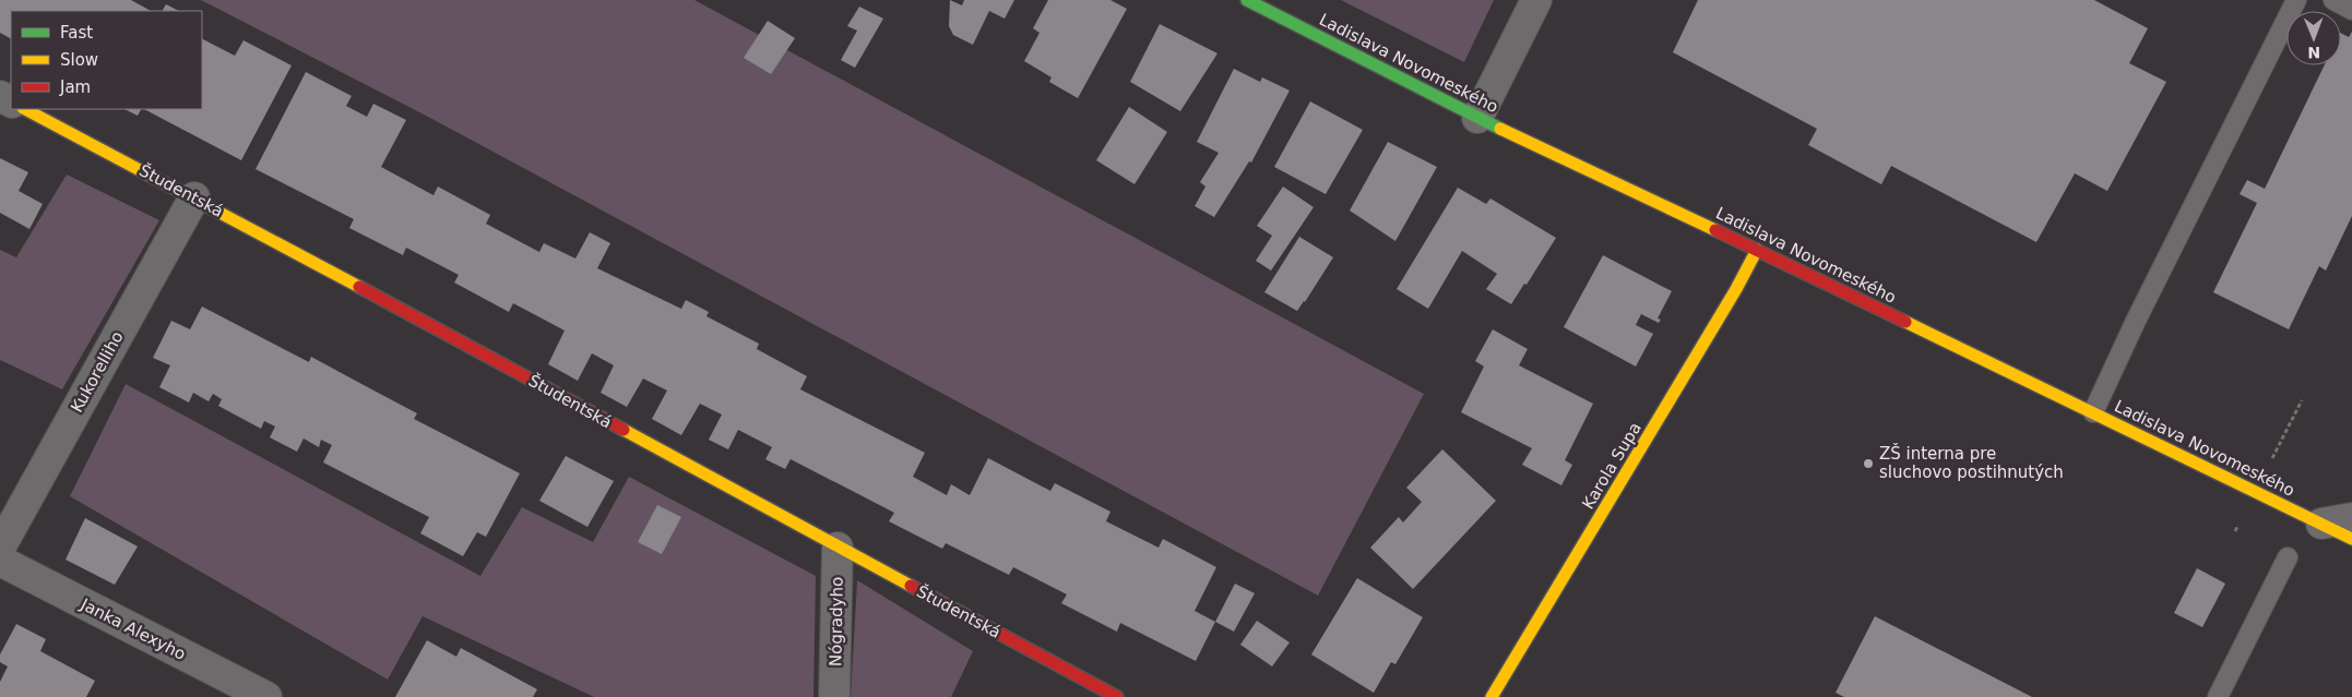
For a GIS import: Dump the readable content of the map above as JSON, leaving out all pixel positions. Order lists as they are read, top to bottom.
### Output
{
  "streets": {
    "street": [
      "Ladislava Novomeského",
      "Študentská",
      "Kukorelliho",
      "Karola Supa",
      "Nógradyho",
      "Janka Alexyho"
    ]
  },
  "crossings": [
    ["Ladislava Novomeského", "Karola Supa"],
    ["Študentská", "Kukorelliho"],
    ["Študentská", "Nógradyho"]
  ],
  "places": ["ZŠ interna pre sluchovo postihnutých"],
  "legend": ["Fast", "Slow", "Jam"],
  "north": "bottom"
}
